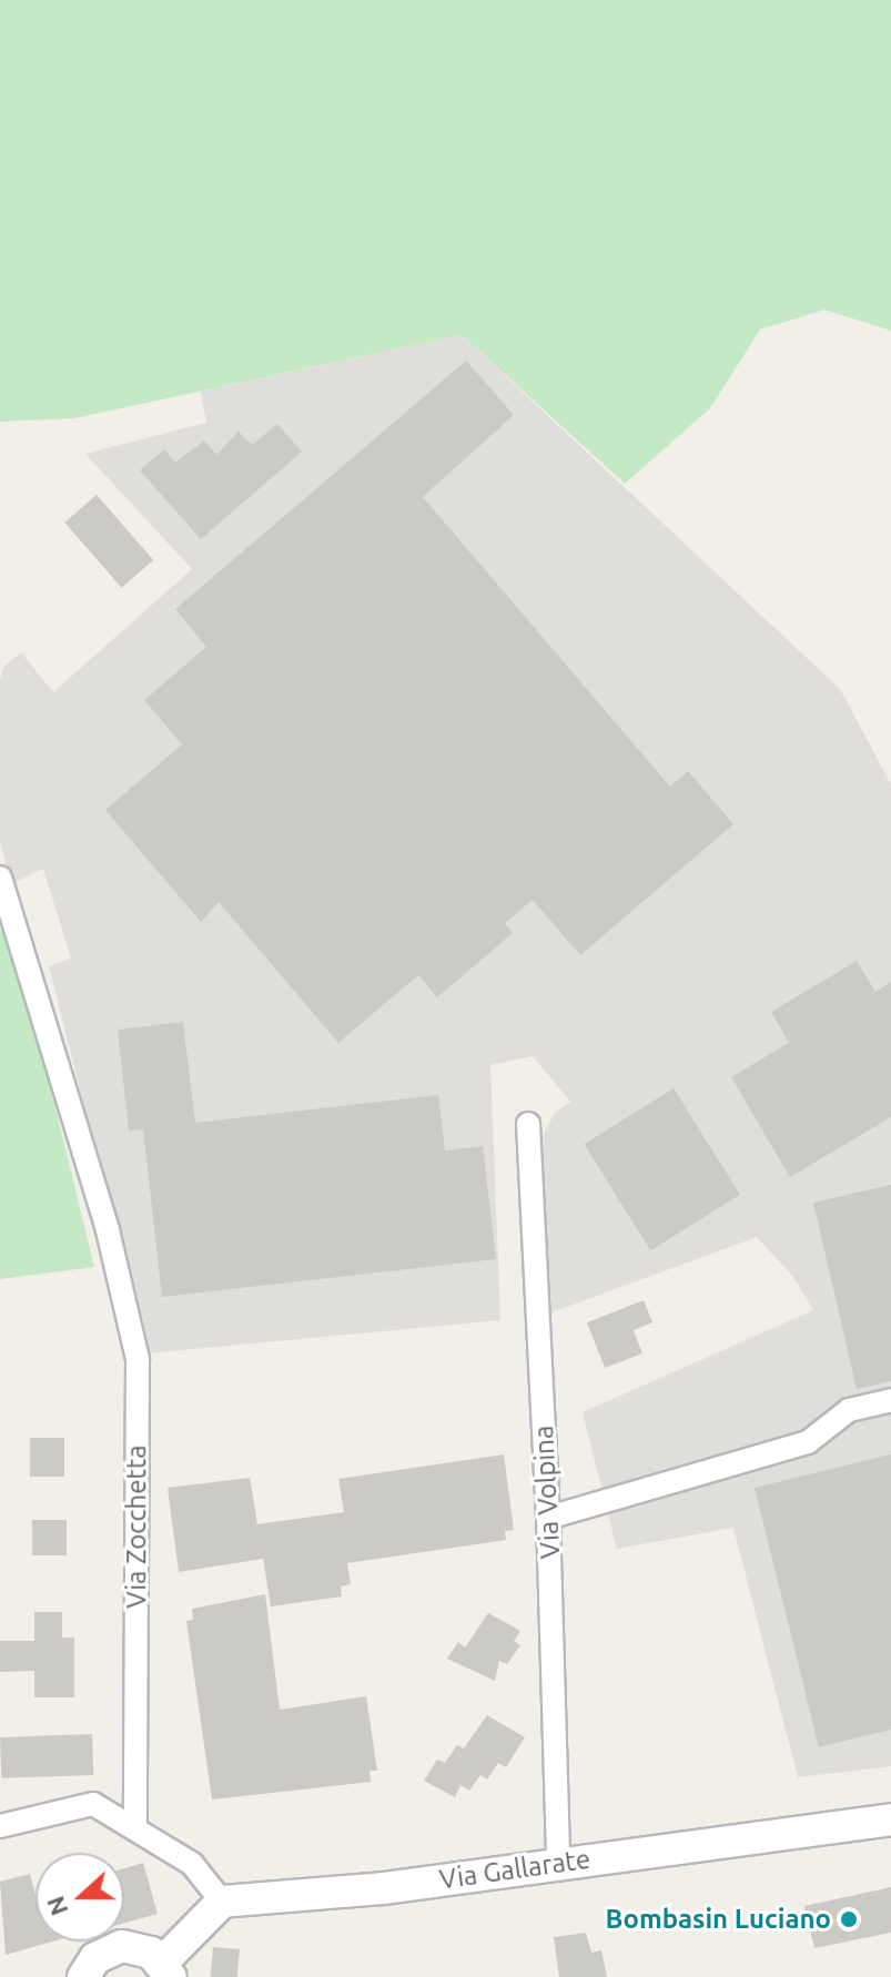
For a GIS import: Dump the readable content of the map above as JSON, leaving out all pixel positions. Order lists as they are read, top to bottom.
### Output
{
  "streets": {
    "main road": ["Via Gallarate"],
    "street": ["Via Volpina", "Via Zocchetta"]
  },
  "crossings": [
    ["Via Volpina", "Via Gallarate"]
  ],
  "places": ["Bombasin Luciano"],
  "north": "left"
}
